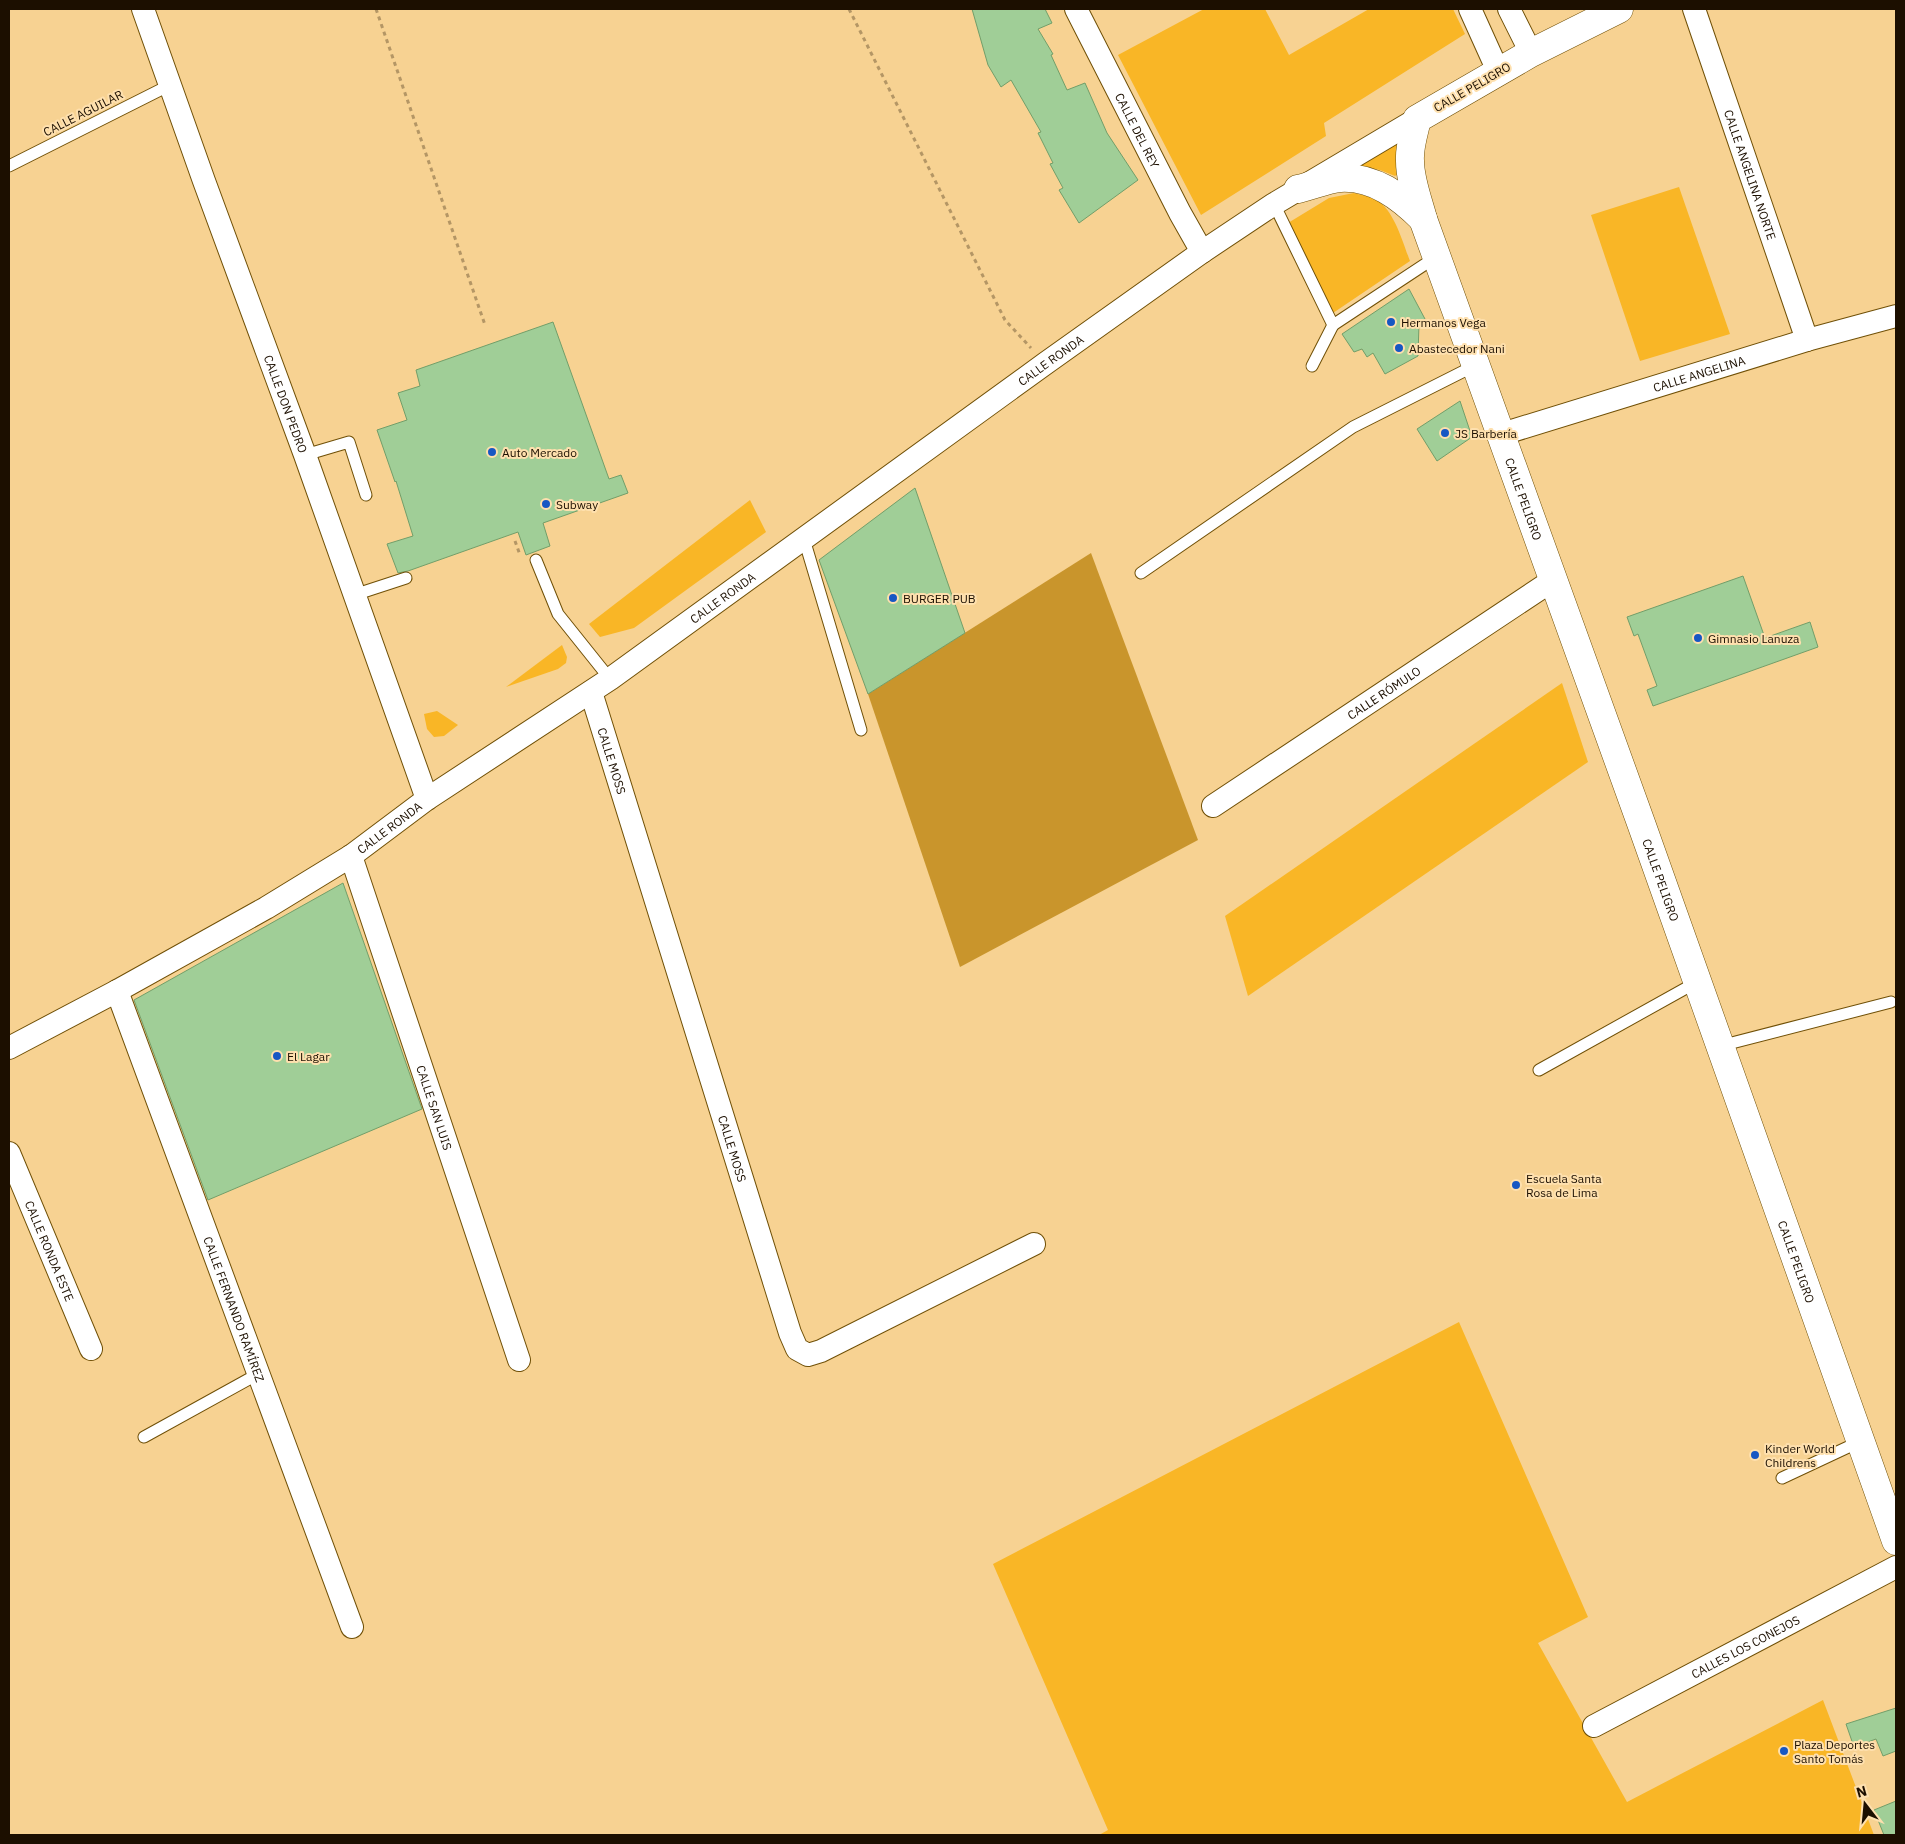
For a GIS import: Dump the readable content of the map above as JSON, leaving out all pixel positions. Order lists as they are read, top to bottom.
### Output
{
  "streets": {
    "main road": ["CALLE PELIGRO"],
    "street": [
      "CALLE DEL REY",
      "CALLE ANGELINA NORTE",
      "CALLE RONDA",
      "CALLE ANGELINA",
      "CALLE DON PEDRO",
      "CALLE RÓMULO",
      "CALLE MOSS",
      "CALLE SAN LUIS",
      "CALLE RONDA ESTE",
      "CALLE FERNANDO RAMÍREZ",
      "CALLES LOS CONEJOS"
    ],
    "lane": ["CALLE AGUILAR"]
  },
  "crossings": [
    ["CALLE PELIGRO", "CALLE RONDA"],
    ["CALLE PELIGRO", "CALLE ANGELINA"],
    ["CALLE PELIGRO", "CALLE RÓMULO"],
    ["CALLE AGUILAR", "CALLE DON PEDRO"],
    ["CALLE DEL REY", "CALLE RONDA"],
    ["CALLE ANGELINA NORTE", "CALLE ANGELINA"],
    ["CALLE RONDA", "CALLE DON PEDRO"],
    ["CALLE RONDA", "CALLE MOSS"],
    ["CALLE RONDA", "CALLE SAN LUIS"],
    ["CALLE RONDA", "CALLE FERNANDO RAMÍREZ"]
  ],
  "places": [
    "Hermanos Vega",
    "Abastecedor Nani",
    "JS Barbería",
    "Auto Mercado",
    "Subway",
    "BURGER PUB",
    "Gimnasio Lanuza",
    "El Lagar",
    "Escuela Santa Rosa de Lima",
    "Kinder World Childrens",
    "Plaza Deportes Santo Tomás"
  ],
  "north": "top"
}
